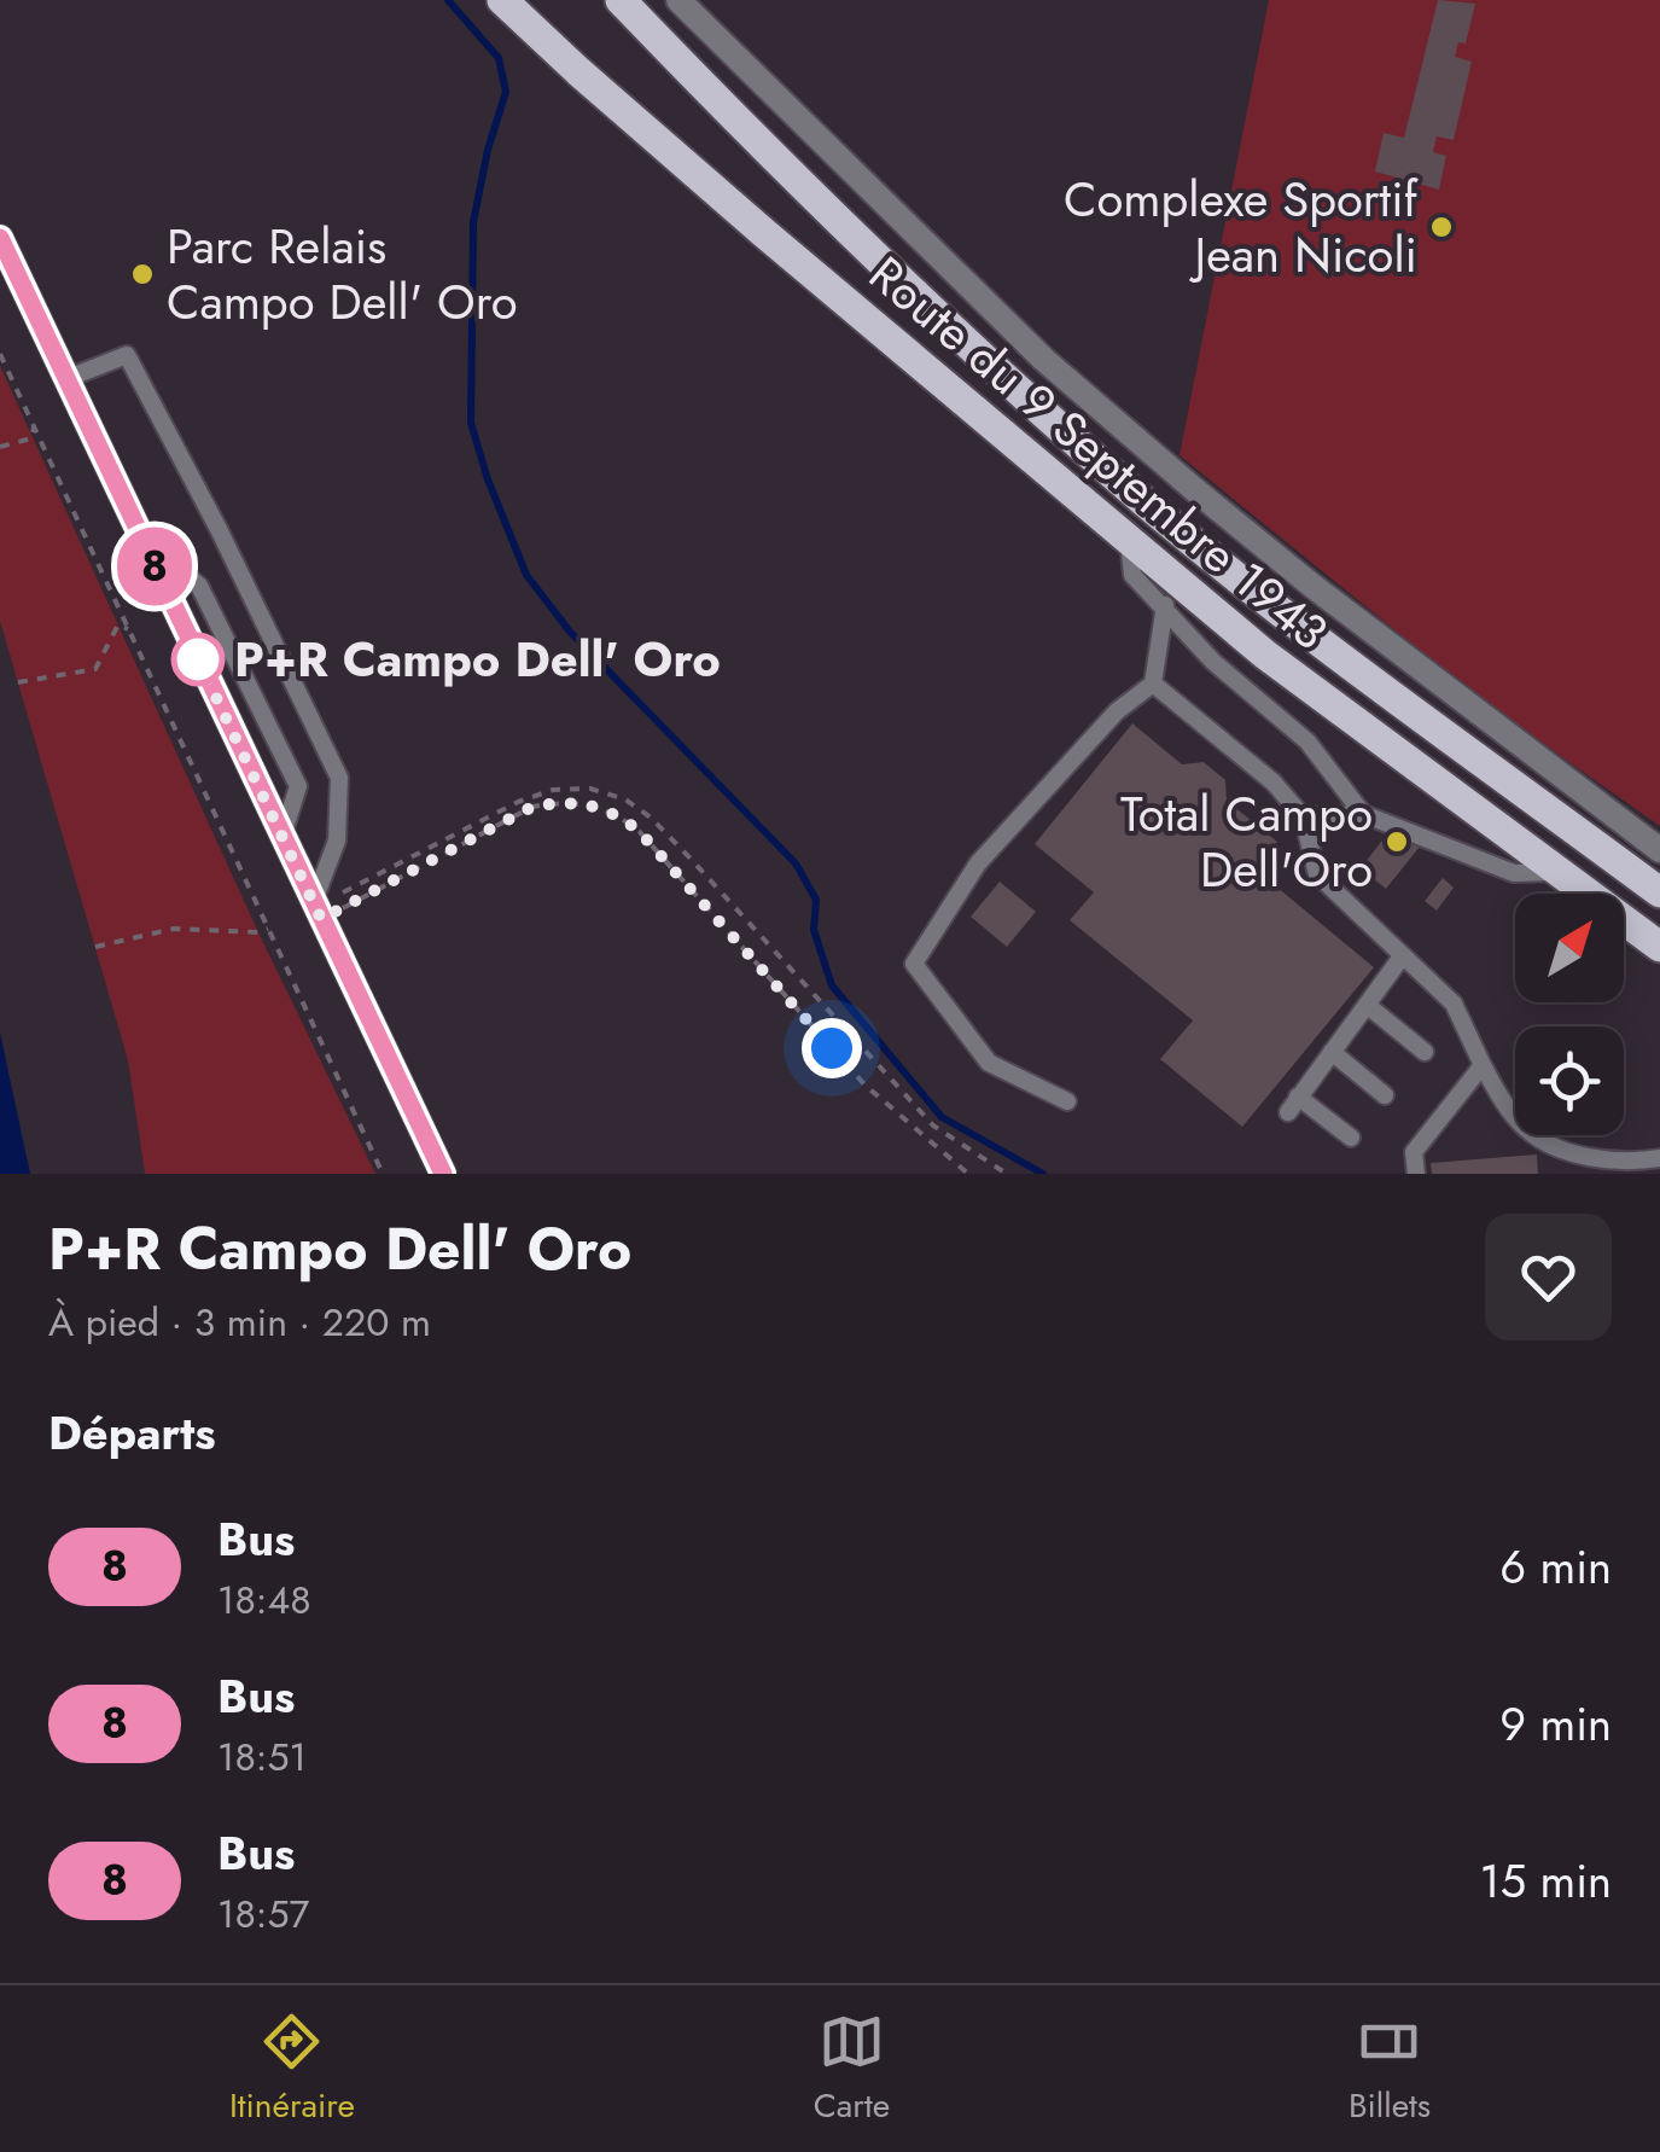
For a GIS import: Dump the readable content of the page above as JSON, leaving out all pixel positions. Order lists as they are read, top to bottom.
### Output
{
  "streets": {
    "main road": ["Route du 9 Septembre 1943"]
  },
  "places": [
    "Complexe Sportif Jean Nicoli",
    "Parc Relais Campo Dell' Oro",
    "P+R Campo Dell' Oro",
    "Total Campo Dell'Oro"
  ],
  "lines": ["bus line 8"],
  "north": "top right",
  "page": {
    "on_map": "8",
    "heading": [
      ["P+R Campo Dell' Oro", "À pied · 3 min · 220 m"],
      "Départs"
    ],
    "list": [
      {
        "mark": "8",
        "name": "Bus",
        "note": "18:48",
        "value": "6 min"
      },
      {
        "mark": "8",
        "name": "Bus",
        "note": "18:51",
        "value": "9 min"
      },
      {
        "mark": "8",
        "name": "Bus",
        "note": "18:57",
        "value": "15 min"
      }
    ],
    "tabs": ["Itinéraire", "Carte", "Billets"]
  }
}
